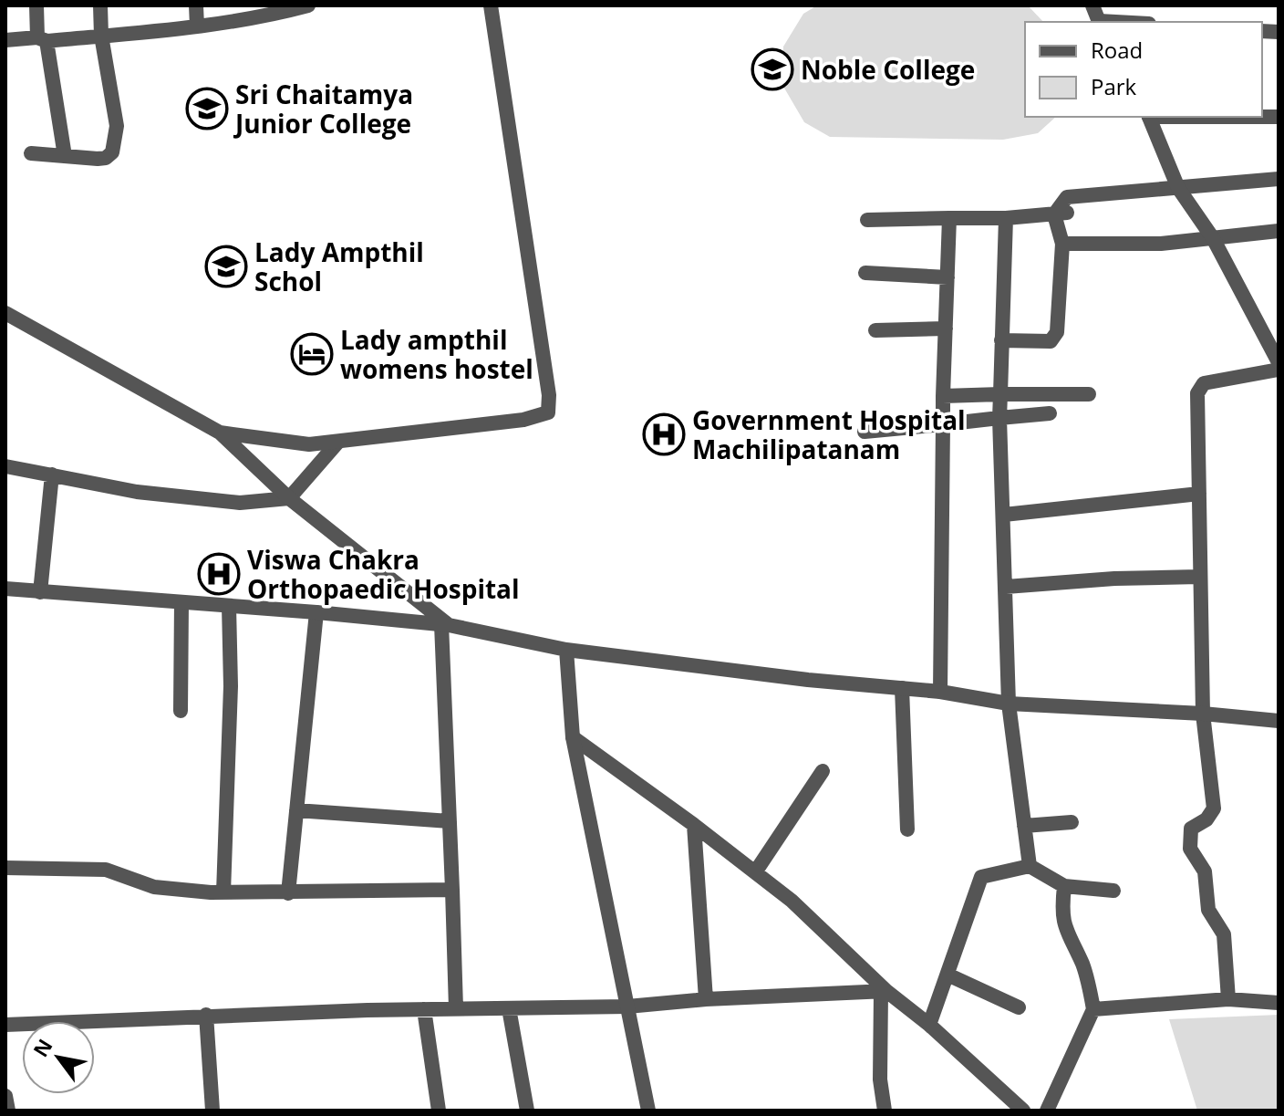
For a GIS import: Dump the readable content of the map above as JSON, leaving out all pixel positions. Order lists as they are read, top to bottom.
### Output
{
  "places": {
    "school or university": ["Noble College", "Sri Chaitamya Junior College", "Lady Ampthil Schol"],
    "hotel": ["Lady ampthil womens hostel"],
    "hospital": ["Government Hospital Machilipatanam", "Viswa Chakra Orthopaedic Hospital"]
  },
  "legend": ["Road", "Park"],
  "north": "top left"
}
